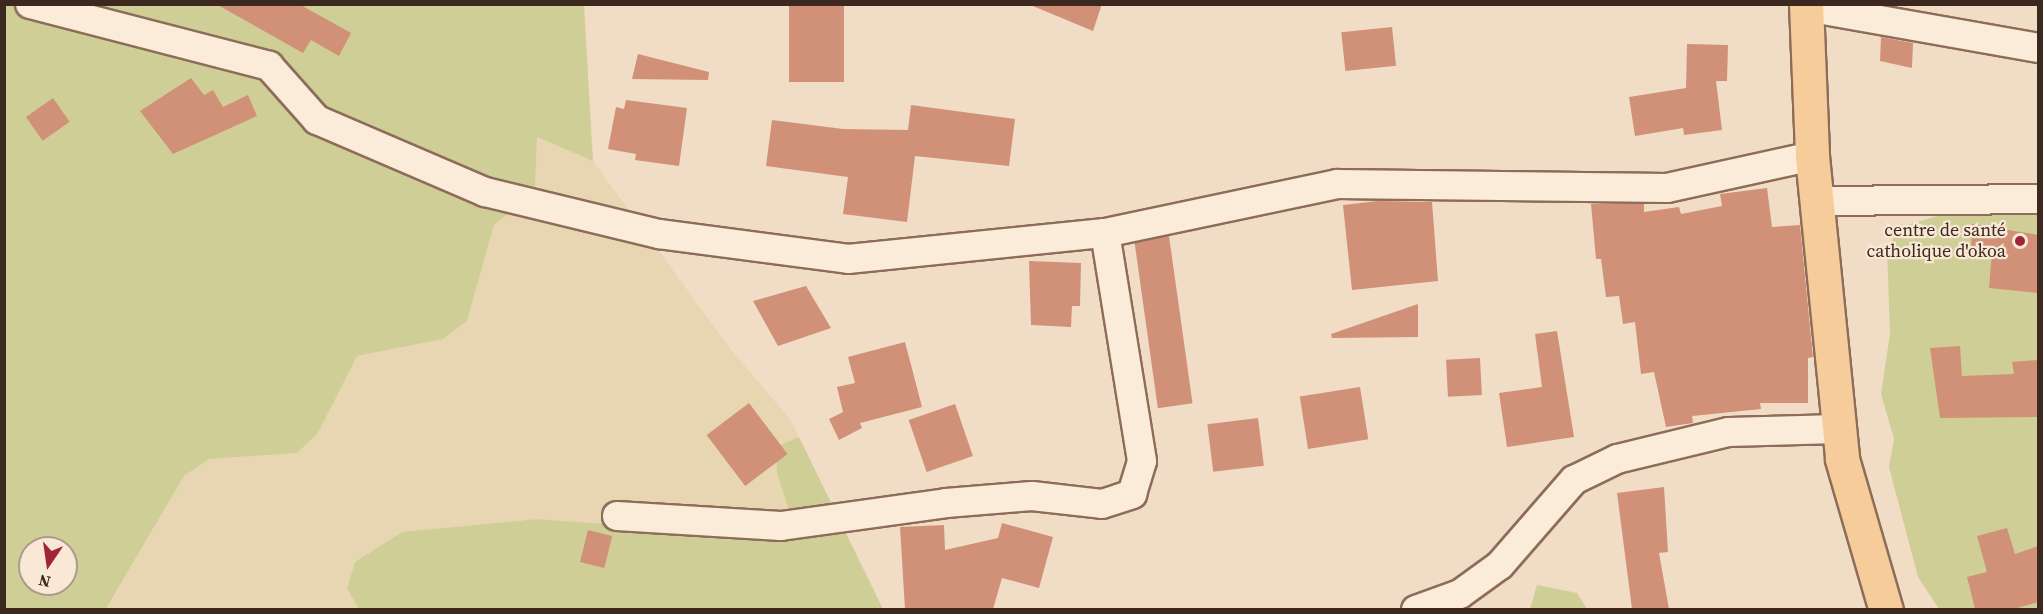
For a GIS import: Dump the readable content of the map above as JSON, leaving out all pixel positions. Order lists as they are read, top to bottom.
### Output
{
  "places": ["centre de santé catholique d'okoa"],
  "north": "bottom"
}
